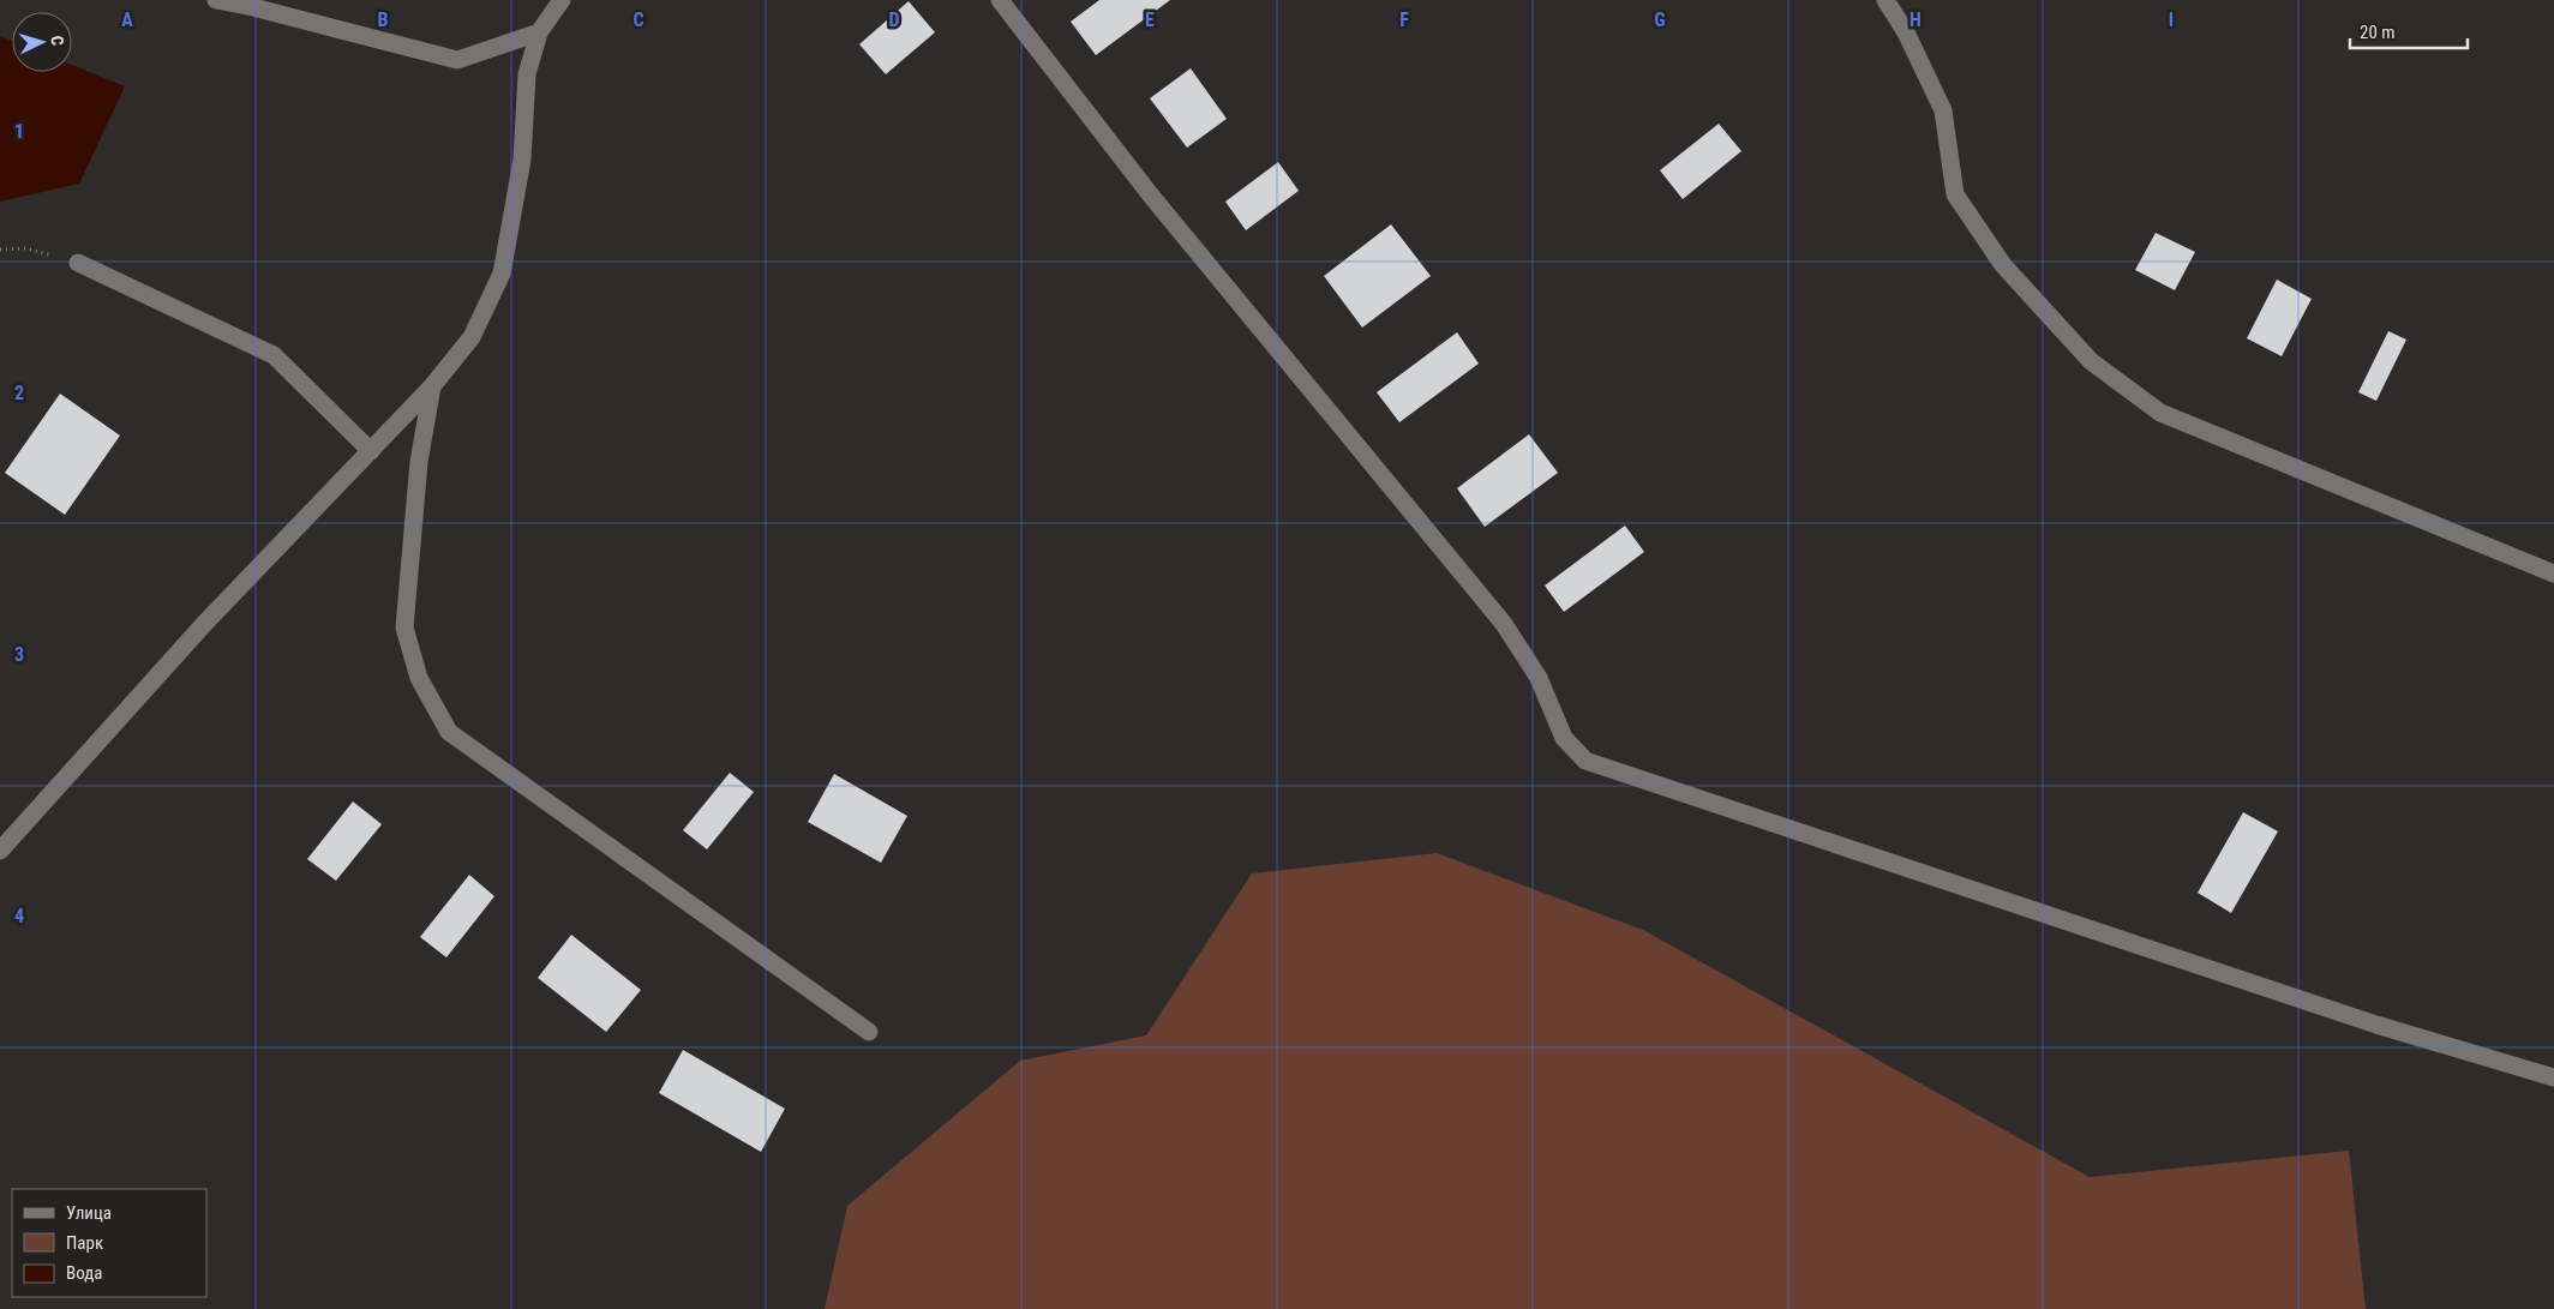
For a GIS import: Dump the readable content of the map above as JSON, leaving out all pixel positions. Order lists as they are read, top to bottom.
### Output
{
  "legend": ["Улица", "Парк", "Вода"],
  "scale_bar": "20 m",
  "north": "right",
  "grid": {
    "columns": [
      "A",
      "B",
      "C",
      "D",
      "E",
      "F",
      "G",
      "H",
      "I"
    ],
    "rows": [
      "1",
      "2",
      "3",
      "4"
    ]
  }
}
